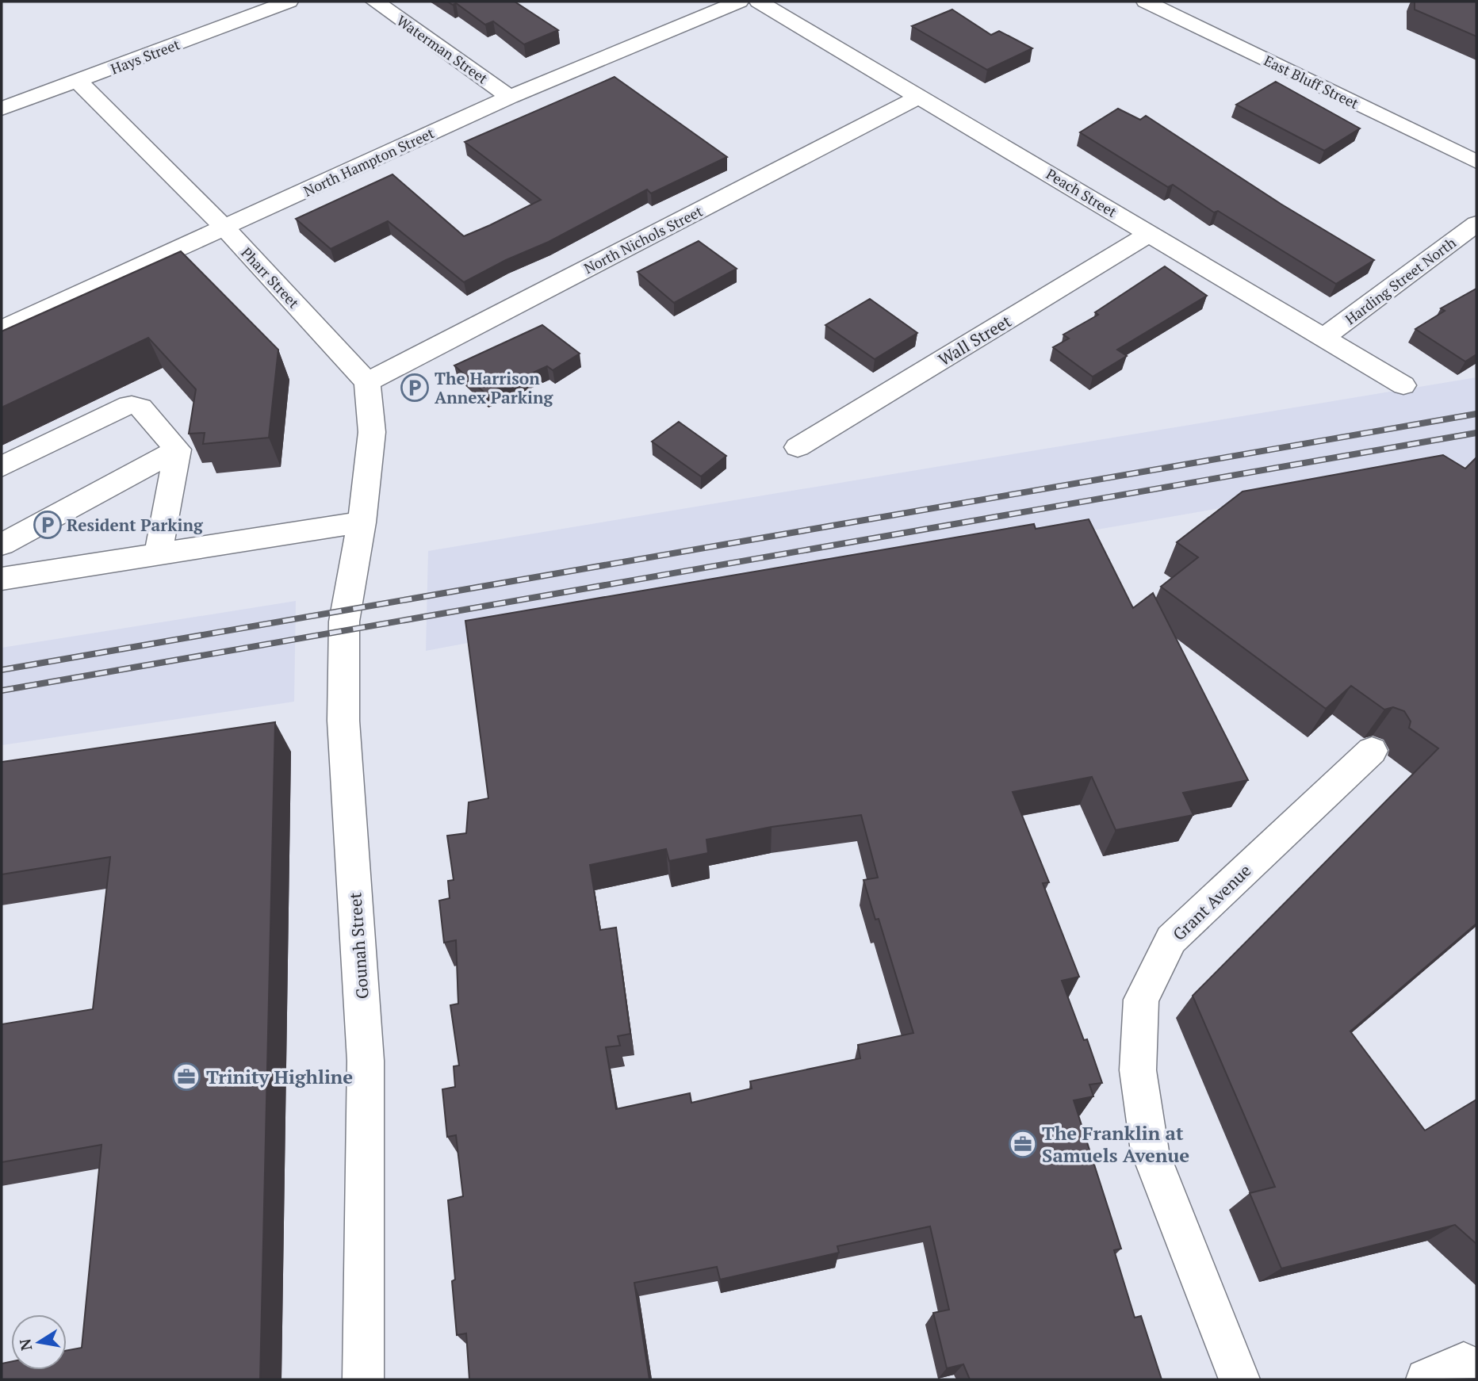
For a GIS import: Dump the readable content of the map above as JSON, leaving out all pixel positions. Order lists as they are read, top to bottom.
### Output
{
  "streets": {
    "street": [
      "Waterman Street",
      "Hays Street",
      "East Bluff Street",
      "North Hampton Street",
      "Peach Street",
      "North Nichols Street",
      "Pharr Street",
      "Harding Street North",
      "Wall Street",
      "Grant Avenue",
      "Gounah Street"
    ]
  },
  "crossings": [
    ["Waterman Street", "North Hampton Street"],
    ["Hays Street", "Pharr Street"],
    ["North Hampton Street", "Pharr Street"],
    ["Peach Street", "North Nichols Street"],
    ["Peach Street", "Harding Street North"],
    ["Peach Street", "Wall Street"],
    ["North Nichols Street", "Pharr Street"]
  ],
  "places": {
    "parking": ["The Harrison Annex Parking", "Resident Parking"],
    "office": ["Trinity Highline", "The Franklin at Samuels Avenue"]
  },
  "north": "left"
}
